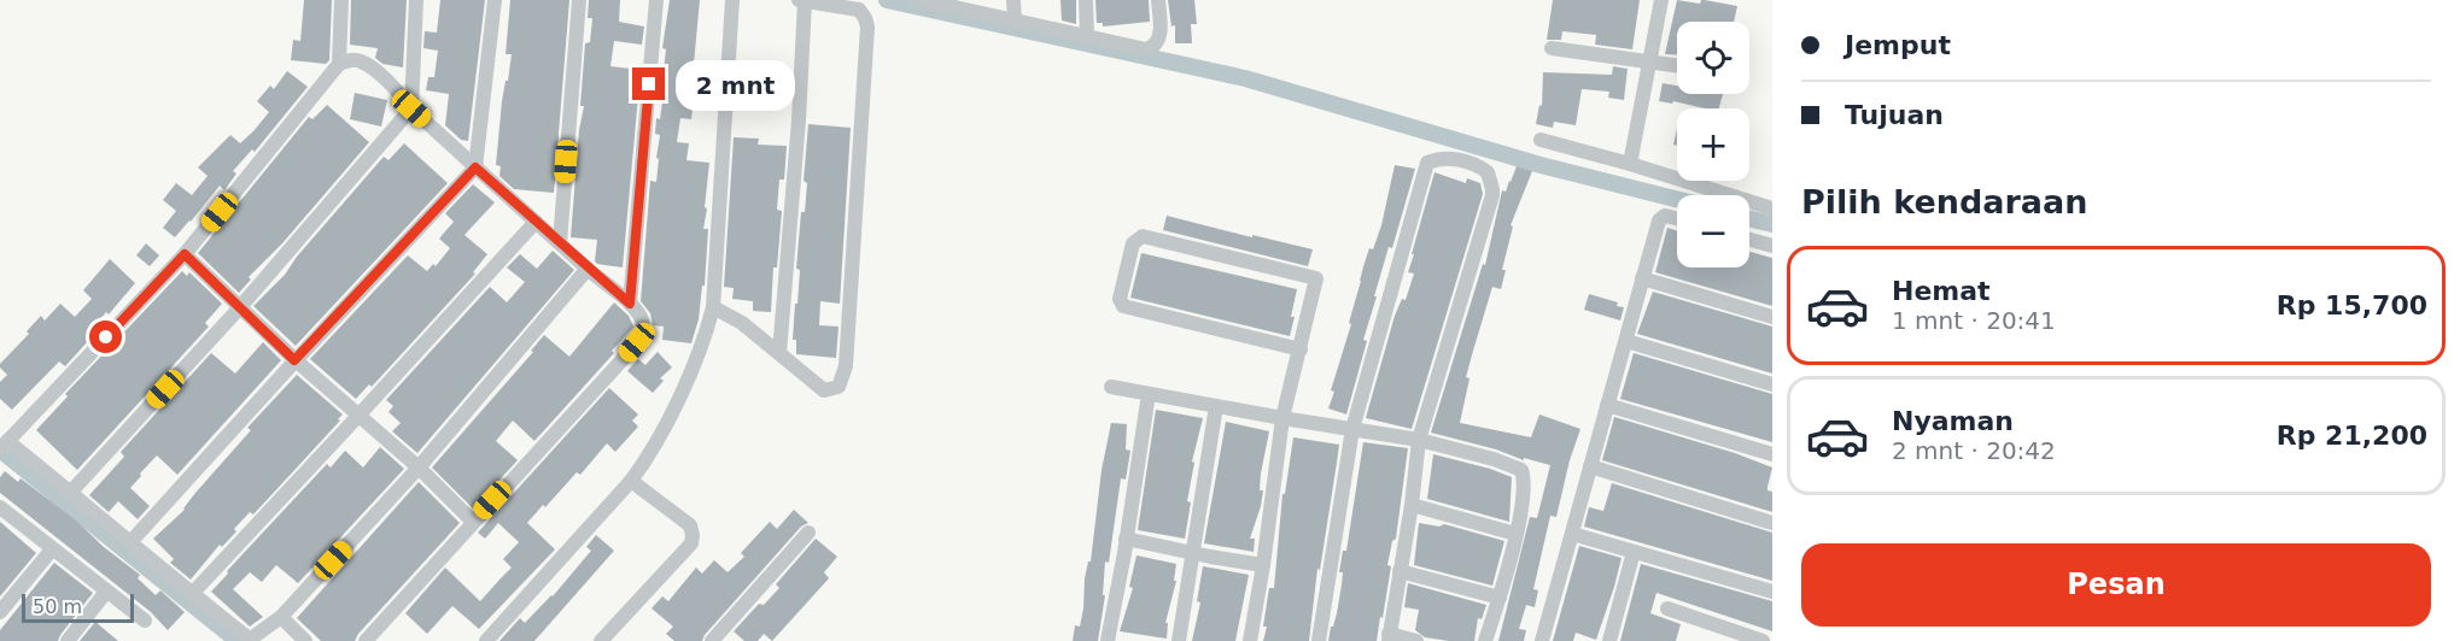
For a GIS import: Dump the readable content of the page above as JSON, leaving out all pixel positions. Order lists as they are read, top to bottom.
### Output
{
  "scale_bar": "50 m",
  "page": {
    "banner": ["Jemput", "Tujuan"],
    "map_buttons": ["+", "−"],
    "bubble": "2 mnt",
    "heading": "Pilih kendaraan",
    "list": [
      {
        "name": "Hemat",
        "note": "1 mnt · 20:41",
        "value": "Rp 15,700"
      },
      {
        "name": "Nyaman",
        "note": "2 mnt · 20:42",
        "value": "Rp 21,200"
      }
    ],
    "buttons": "Pesan",
    "scale": "50 m"
  }
}
